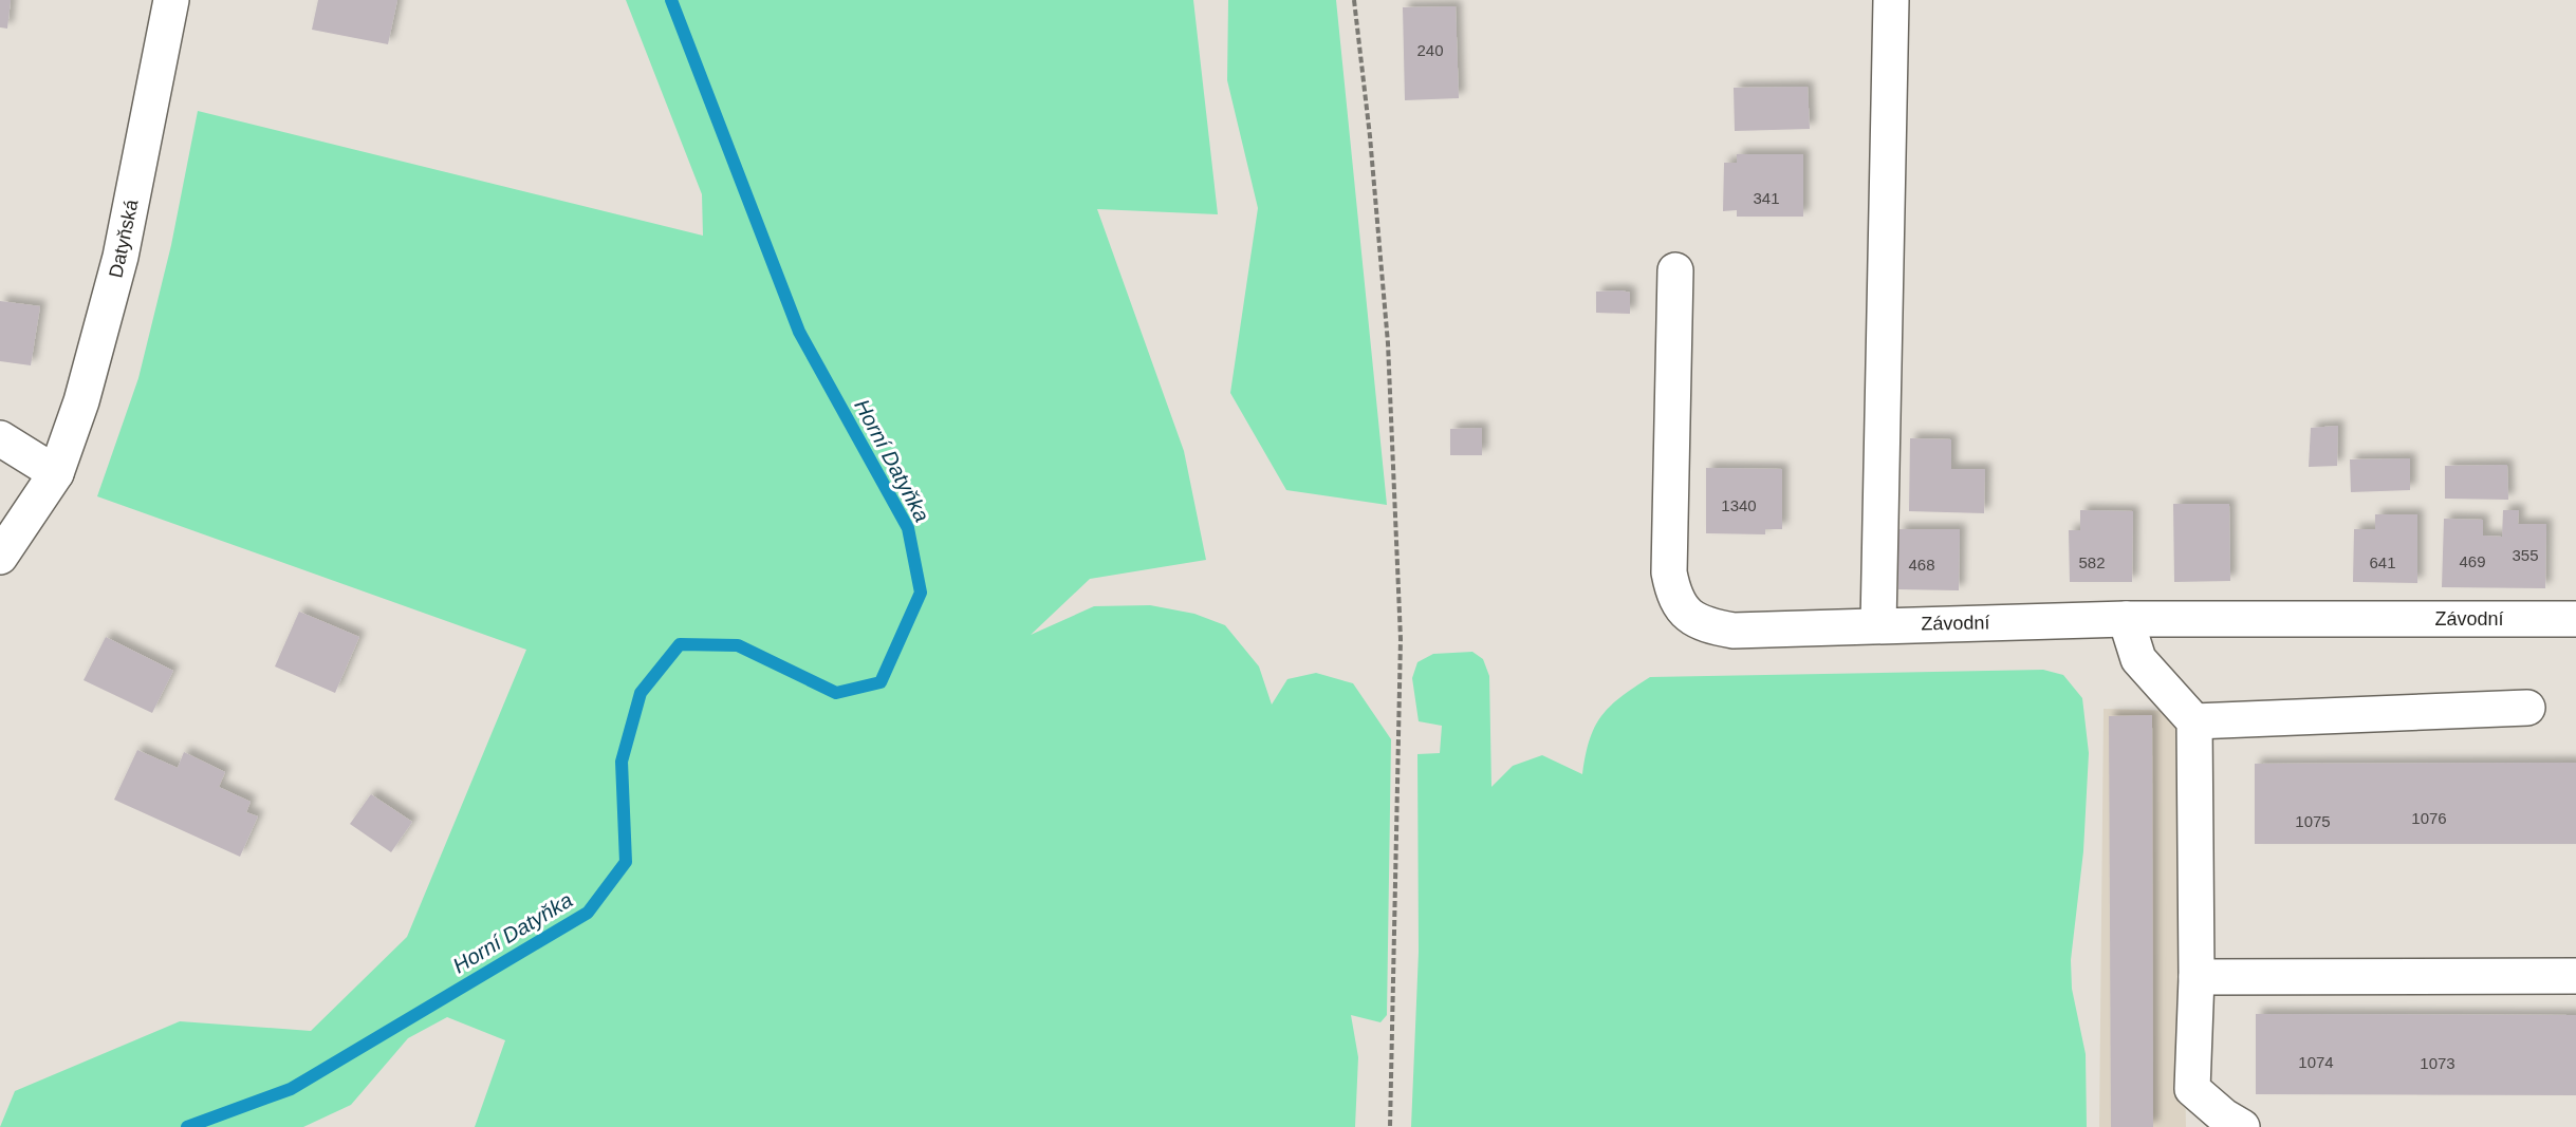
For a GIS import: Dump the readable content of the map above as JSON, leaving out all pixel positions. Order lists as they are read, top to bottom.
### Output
{
  "streets": {
    "street": ["Datyňská", "Závodní"]
  },
  "water": ["Horní Datyňka"],
  "house_numbers": [
    "240",
    "341",
    "1340",
    "355",
    "469",
    "582",
    "641",
    "468",
    "1076",
    "1075",
    "1074",
    "1073"
  ]
}
